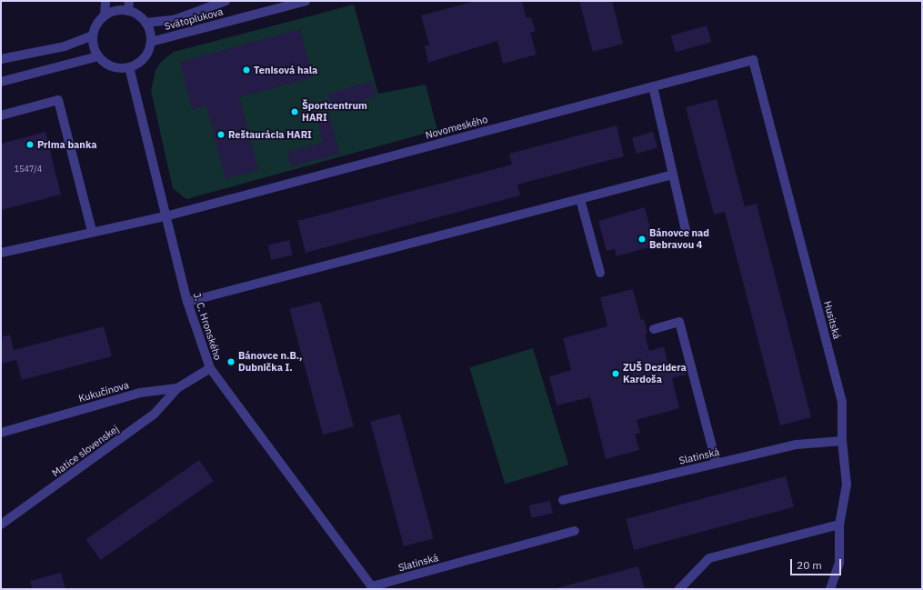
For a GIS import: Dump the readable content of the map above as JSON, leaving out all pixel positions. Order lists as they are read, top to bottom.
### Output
{
  "streets": {
    "street": [
      "Svätoplukova",
      "Novomeského",
      "Husitská",
      "J. C. Hronského",
      "Kukučínova",
      "Matice slovenskej",
      "Slatinská"
    ]
  },
  "crossings": [
    ["Svätoplukova", "J. C. Hronského"],
    ["Novomeského", "Husitská"],
    ["Novomeského", "J. C. Hronského"],
    ["Husitská", "Slatinská"],
    ["J. C. Hronského", "Kukučínova"],
    ["J. C. Hronského", "Slatinská"],
    ["Kukučínova", "Matice slovenskej"]
  ],
  "places": [
    "Tenisová hala",
    "Športcentrum HARI",
    "Reštaurácia HARI",
    "Prima banka",
    "Bánovce nad Bebravou 4",
    "Bánovce n.B., Dubnička I.",
    "ZUŠ Dezidera Kardoša"
  ],
  "house_numbers": ["1547/4"],
  "scale_bar": "20 m"
}
